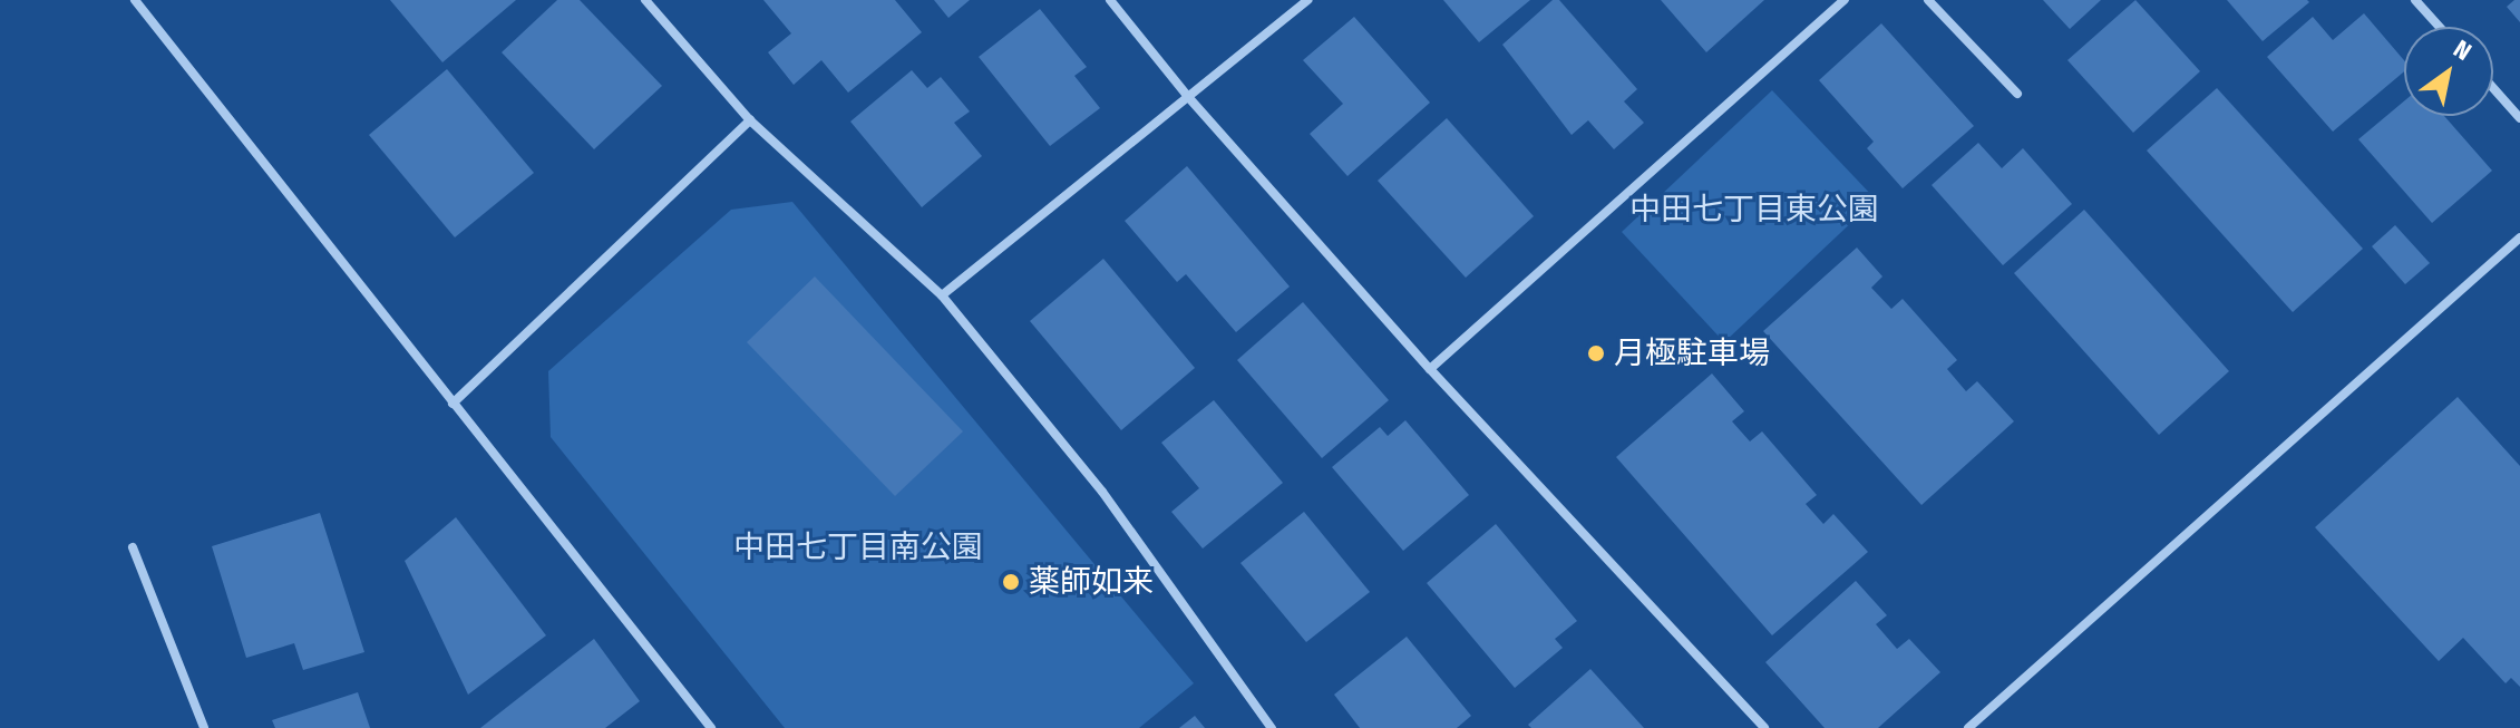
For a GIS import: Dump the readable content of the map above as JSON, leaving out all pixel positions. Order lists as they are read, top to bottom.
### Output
{
  "parks": ["中田七丁目東公園", "中田七丁目南公園"],
  "places": ["月極駐車場", "薬師如来"],
  "north": "top right"
}
